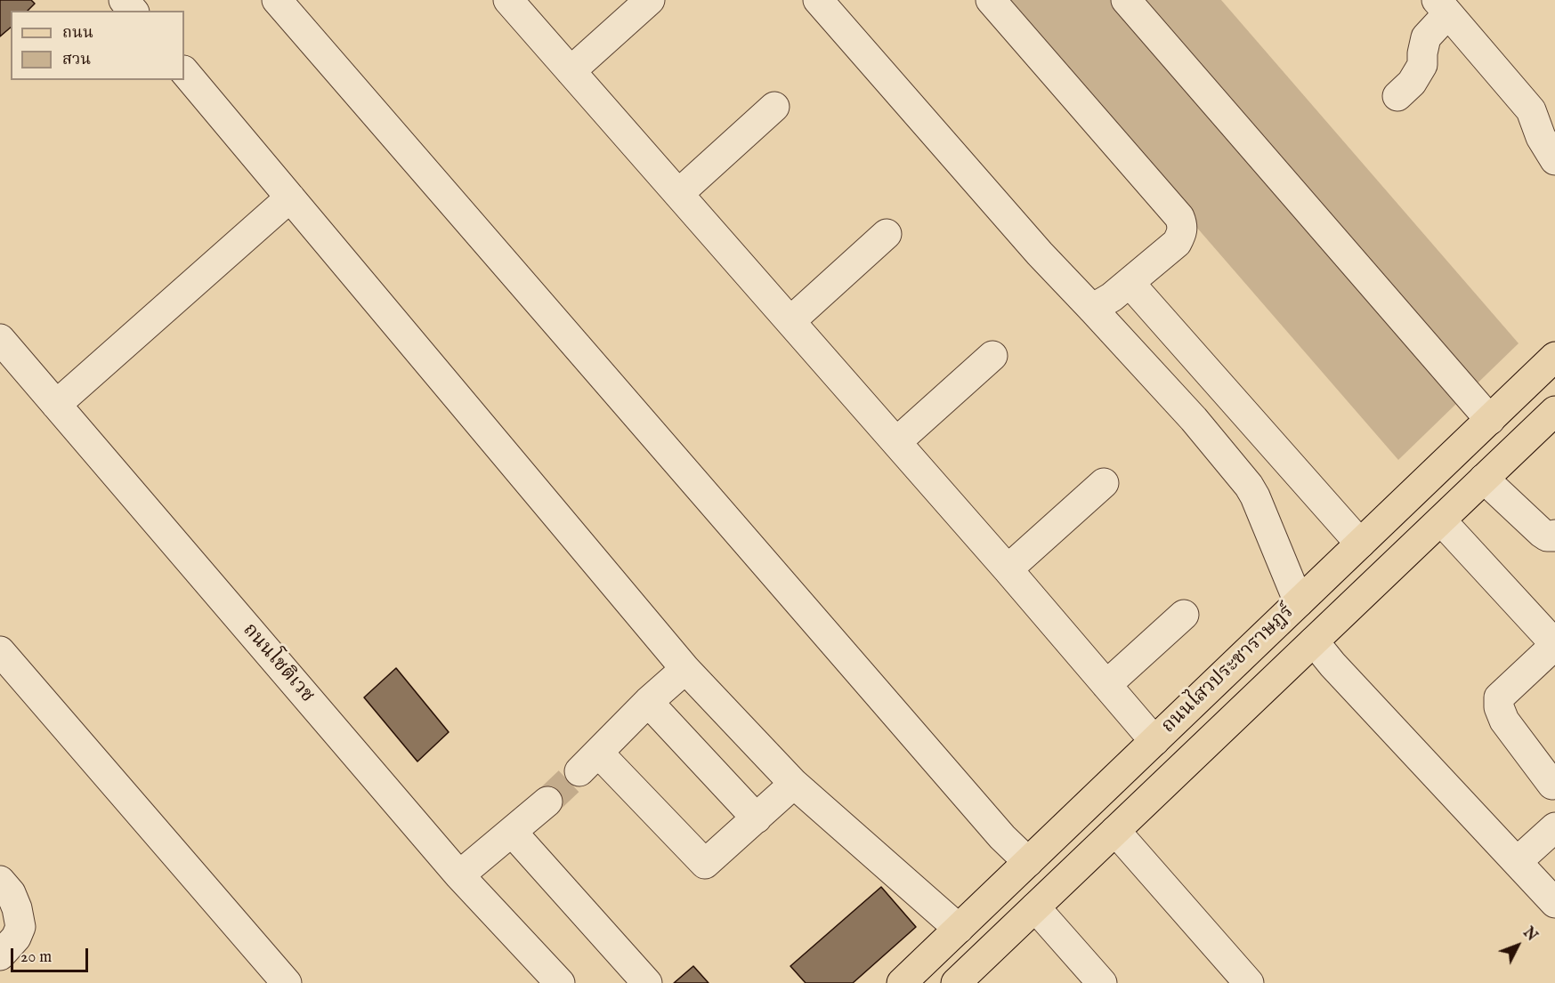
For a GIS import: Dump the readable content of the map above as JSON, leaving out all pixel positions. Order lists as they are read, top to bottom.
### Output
{
  "streets": {
    "main road": ["ถนนไสวประชาราษฎร์"],
    "street": ["ถนนโชติเวช"]
  },
  "legend": ["ถนน", "สวน"],
  "scale_bar": "20 m",
  "north": "top right"
}
